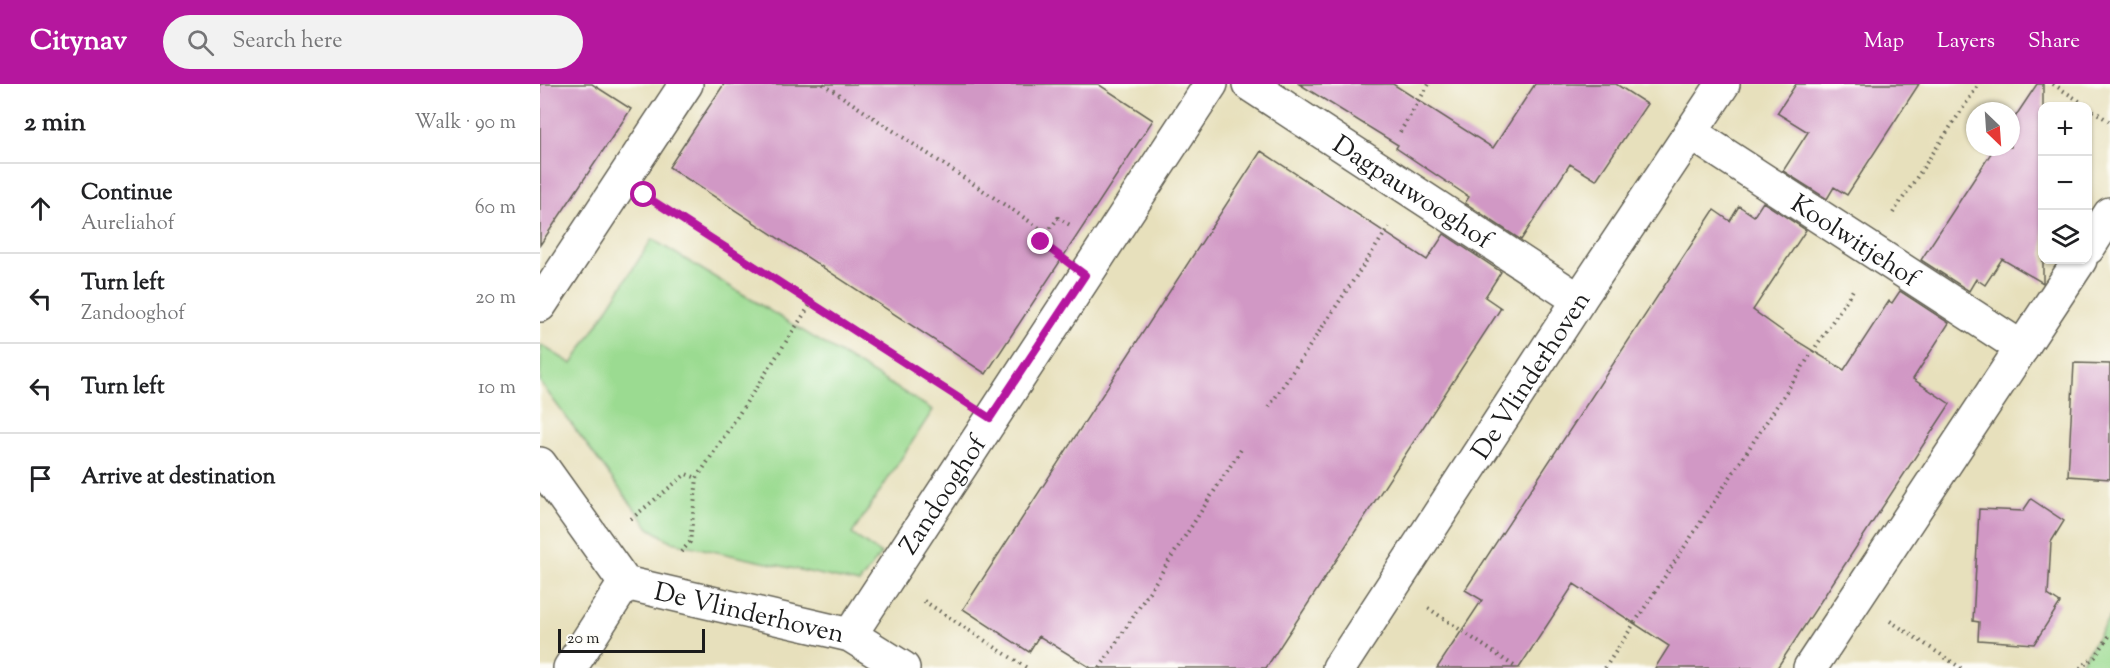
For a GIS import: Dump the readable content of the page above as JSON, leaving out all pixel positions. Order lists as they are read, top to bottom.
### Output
{
  "streets": {
    "street": [
      "Dagpauwooghof",
      "Koolwitjehof",
      "De Vlinderhoven",
      "Zandooghof"
    ]
  },
  "crossings": [
    ["Dagpauwooghof", "De Vlinderhoven"],
    ["Koolwitjehof", "De Vlinderhoven"],
    ["De Vlinderhoven", "Zandooghof"]
  ],
  "scale_bar": "20 m",
  "north": "bottom right",
  "page": {
    "header": "Citynav",
    "search": "Search here",
    "nav": ["Map", "Layers", "Share"],
    "heading": ["2 min", "Walk · 90 m"],
    "map_buttons": ["+", "−"],
    "list": [
      ["Continue", "Aureliahof", "60 m"],
      ["Turn left", "Zandooghof", "20 m"],
      ["Turn left", "10 m"],
      "Arrive at destination"
    ],
    "scale": "20 m"
  }
}
